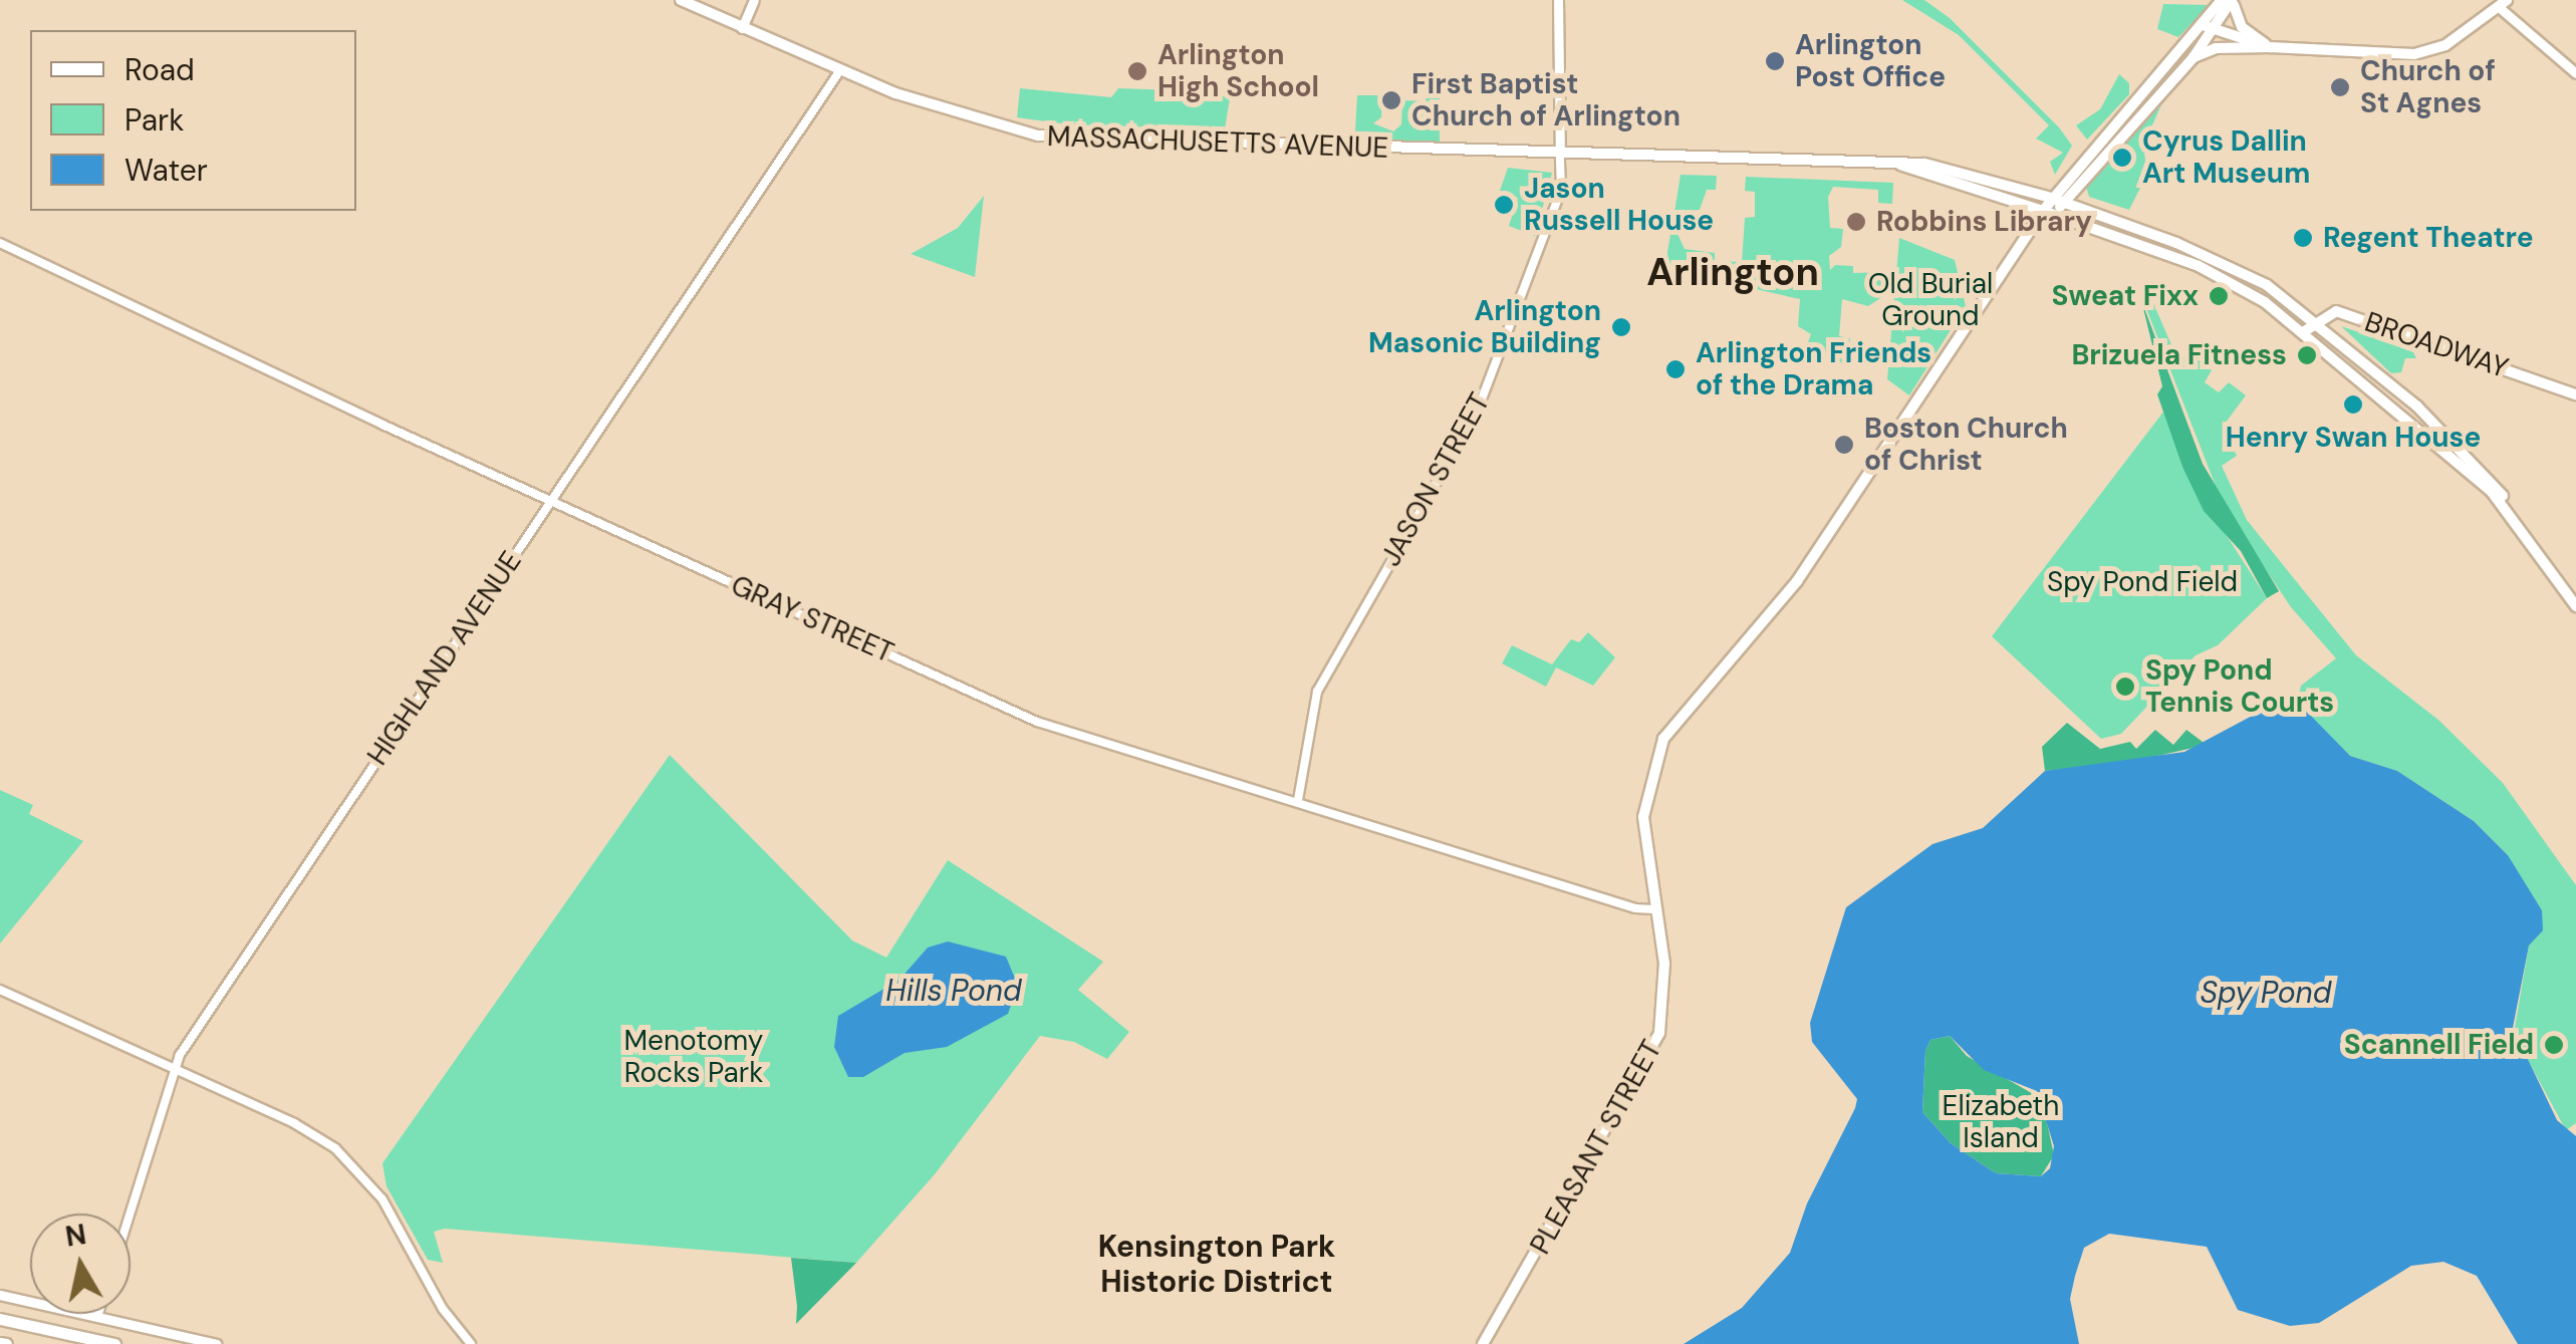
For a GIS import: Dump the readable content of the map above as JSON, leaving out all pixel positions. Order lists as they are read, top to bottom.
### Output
{
  "streets": {
    "main road": ["MASSACHUSETTS AVENUE", "BROADWAY", "PLEASANT STREET"],
    "street": ["JASON STREET", "GRAY STREET", "HIGHLAND AVENUE"]
  },
  "crossings": [
    ["MASSACHUSETTS AVENUE", "BROADWAY"],
    ["MASSACHUSETTS AVENUE", "JASON STREET"],
    ["MASSACHUSETTS AVENUE", "HIGHLAND AVENUE"],
    ["MASSACHUSETTS AVENUE", "PLEASANT STREET"],
    ["JASON STREET", "GRAY STREET"],
    ["GRAY STREET", "HIGHLAND AVENUE"],
    ["GRAY STREET", "PLEASANT STREET"]
  ],
  "districts": ["Arlington", "Kensington Park Historic District"],
  "water": ["Hills Pond", "Spy Pond"],
  "parks": [
    "Old Burial Ground",
    "Spy Pond Field",
    "Menotomy Rocks Park",
    "Elizabeth Island"
  ],
  "places": [
    "Arlington Post Office",
    "Arlington High School",
    "Church of St Agnes",
    "First Baptist Church of Arlington",
    "Cyrus Dallin Art Museum",
    "Jason Russell House",
    "Robbins Library",
    "Regent Theatre",
    "Sweat Fixx",
    "Arlington Masonic Building",
    "Brizuela Fitness",
    "Arlington Friends of the Drama",
    "Henry Swan House",
    "Boston Church of Christ",
    "Spy Pond Tennis Courts",
    "Scannell Field"
  ],
  "legend": ["Road", "Park", "Water"],
  "north": "top"
}
